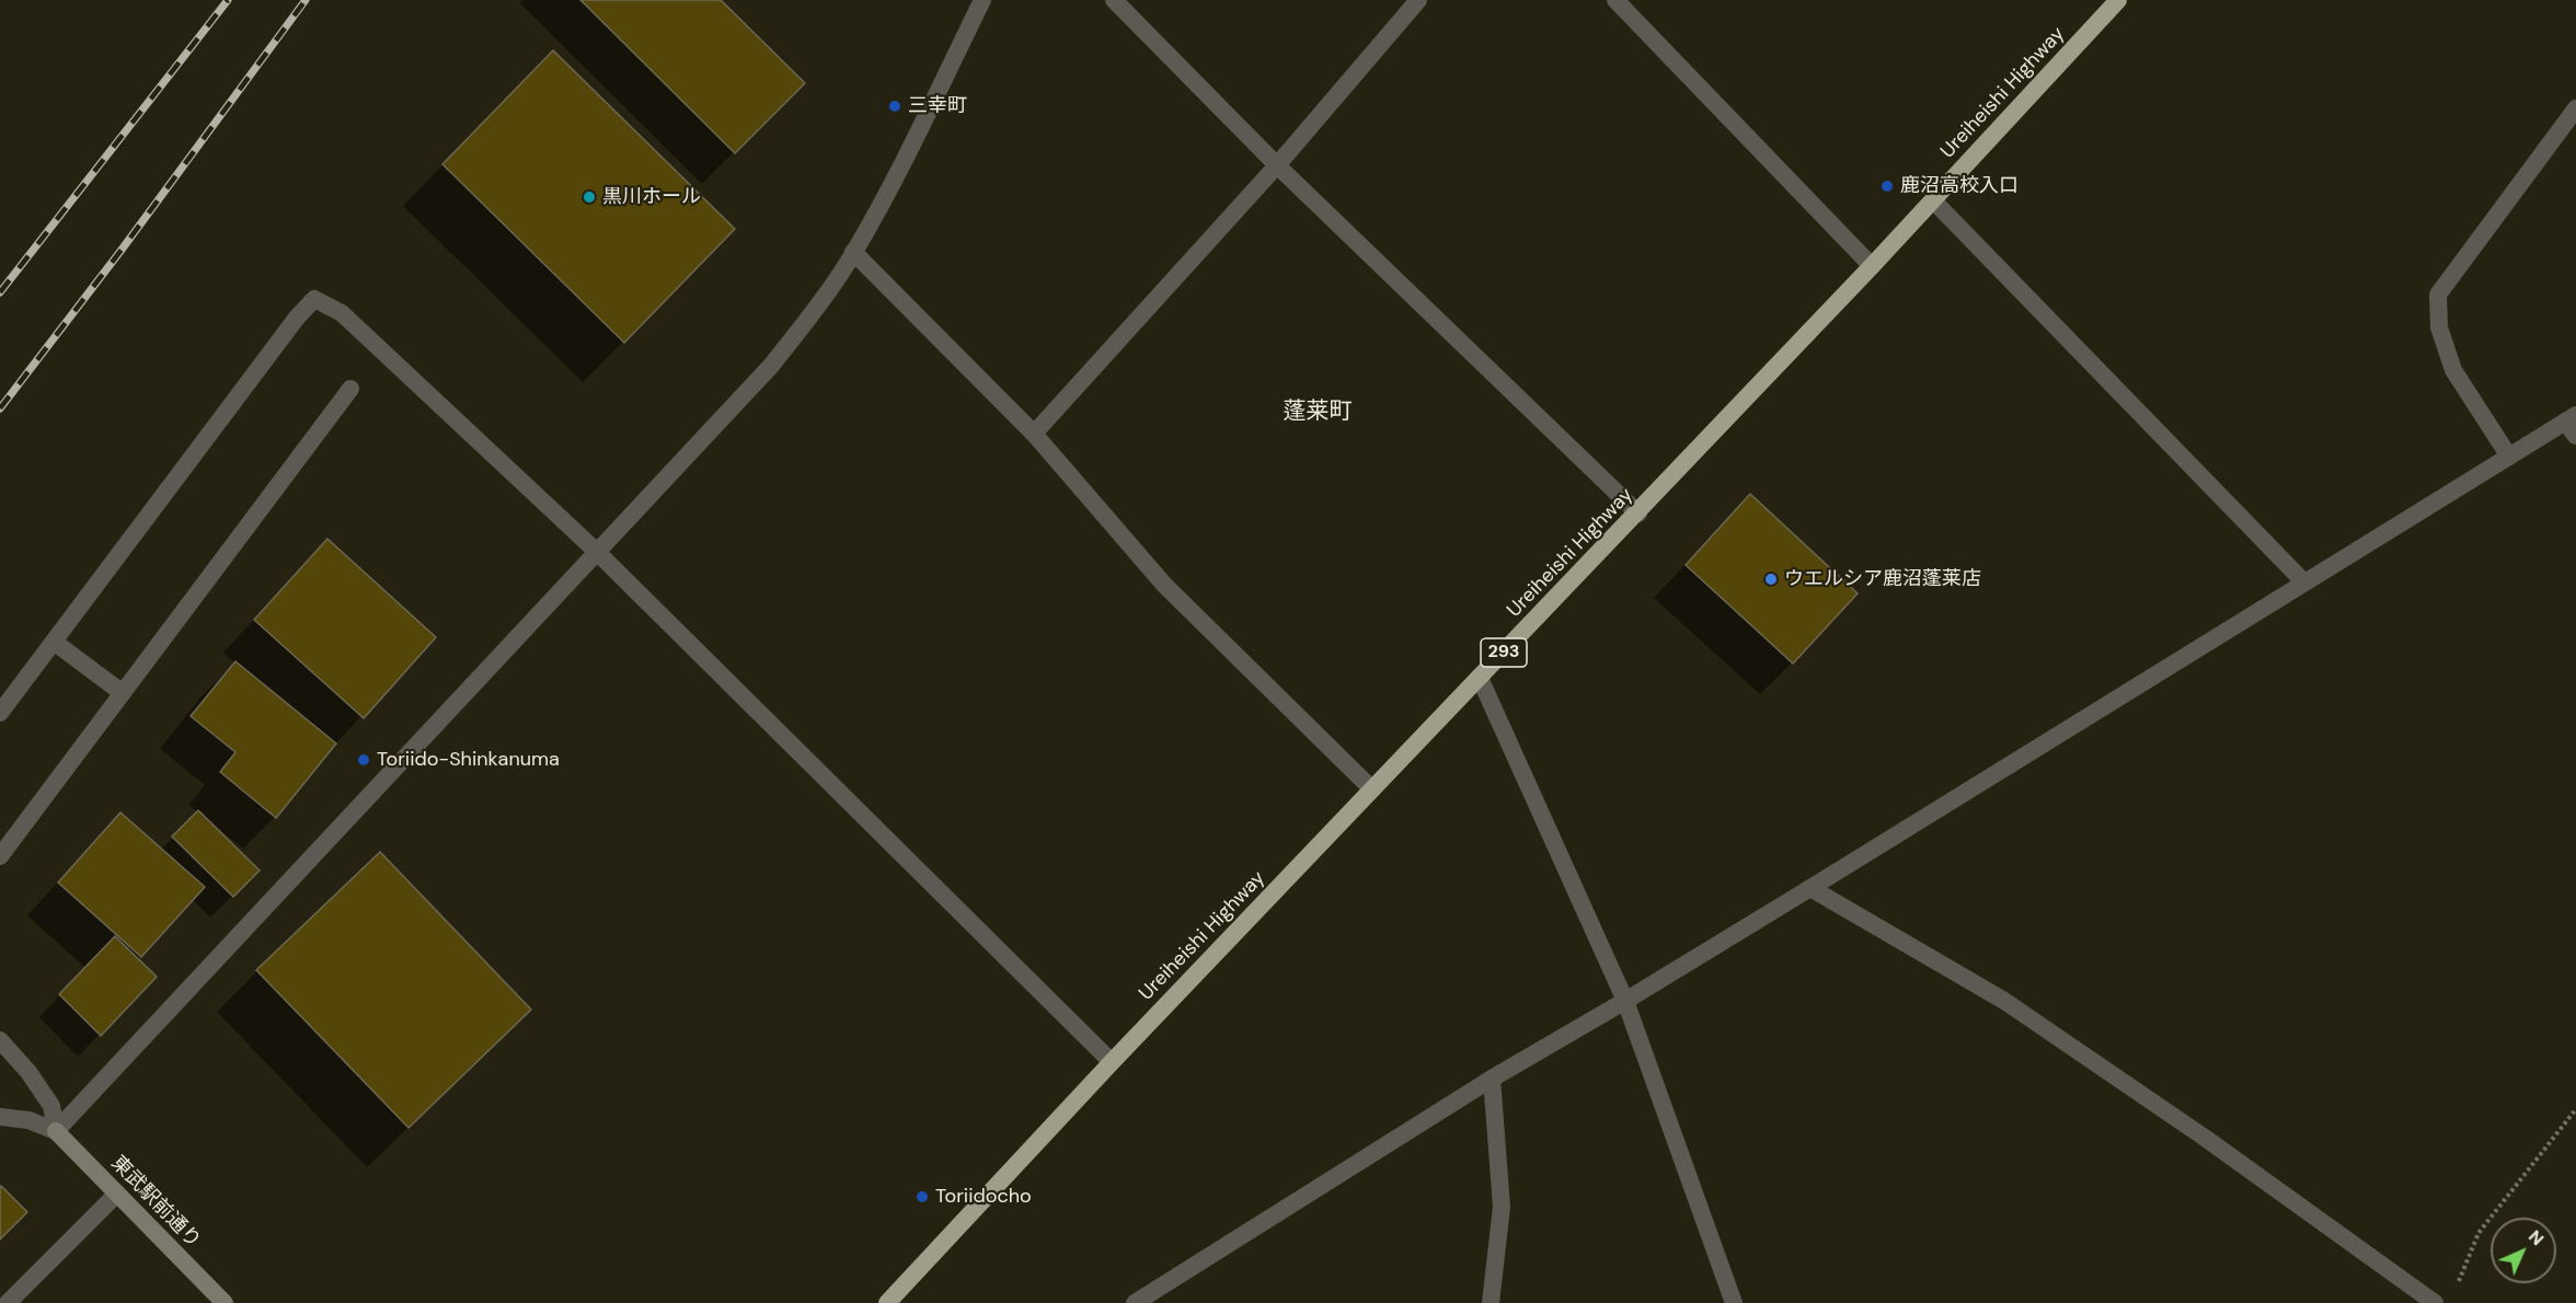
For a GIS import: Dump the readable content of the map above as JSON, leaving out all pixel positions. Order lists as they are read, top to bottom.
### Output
{
  "streets": {
    "highway": ["Ureiheishi Highway", "293"],
    "main road": ["東武駅前通り"]
  },
  "districts": ["蓬莱町"],
  "places": [
    "三幸町",
    "鹿沼高校入口",
    "黒川ホール",
    "ウエルシア鹿沼蓬莱店",
    "Toriido-Shinkanuma",
    "Toriidocho"
  ],
  "north": "top right"
}
